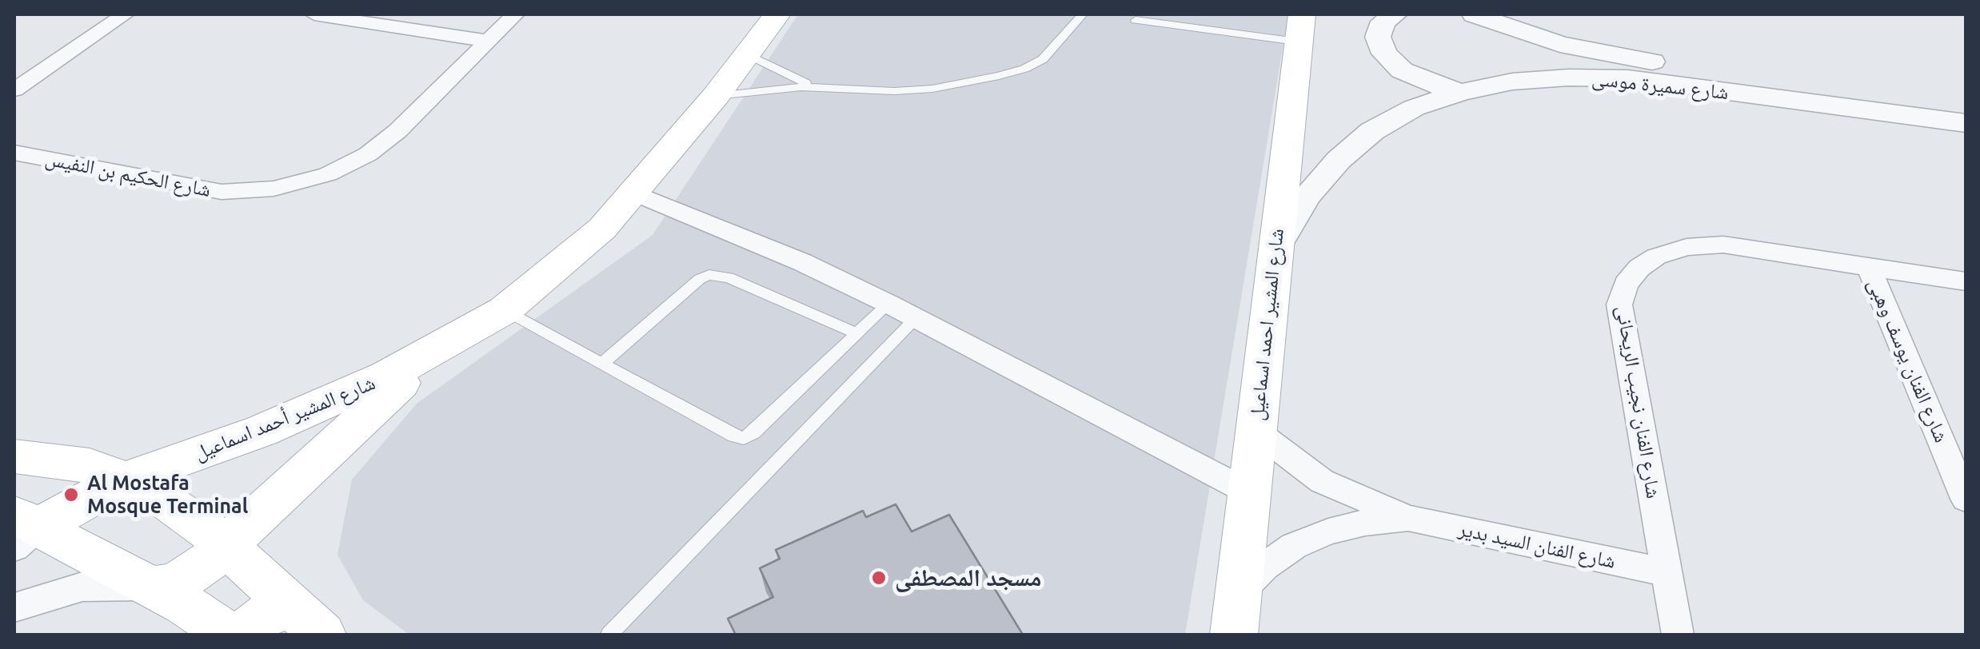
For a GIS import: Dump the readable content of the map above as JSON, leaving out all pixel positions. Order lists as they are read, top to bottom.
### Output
{
  "streets": {
    "main road": ["شارع المشير احمد اسماعيل", "شارع المشير أحمد اسماعيل"],
    "street": [
      "شارع سميرة موسى",
      "شارع الحكيم بن النفيس",
      "شارع الفنان يوسف وهبى",
      "شارع الفنان نجيب الريحانى",
      "شارع الفنان السيد بدير"
    ]
  },
  "crossings": [
    ["شارع سميرة موسى", "شارع المشير احمد اسماعيل"],
    ["شارع المشير احمد اسماعيل", "شارع الفنان السيد بدير"],
    ["شارع الفنان يوسف وهبى", "شارع الفنان نجيب الريحانى"],
    ["شارع الفنان نجيب الريحانى", "شارع الفنان السيد بدير"]
  ],
  "places": ["Al Mostafa Mosque Terminal", "مسجد المصطفى"]
}
